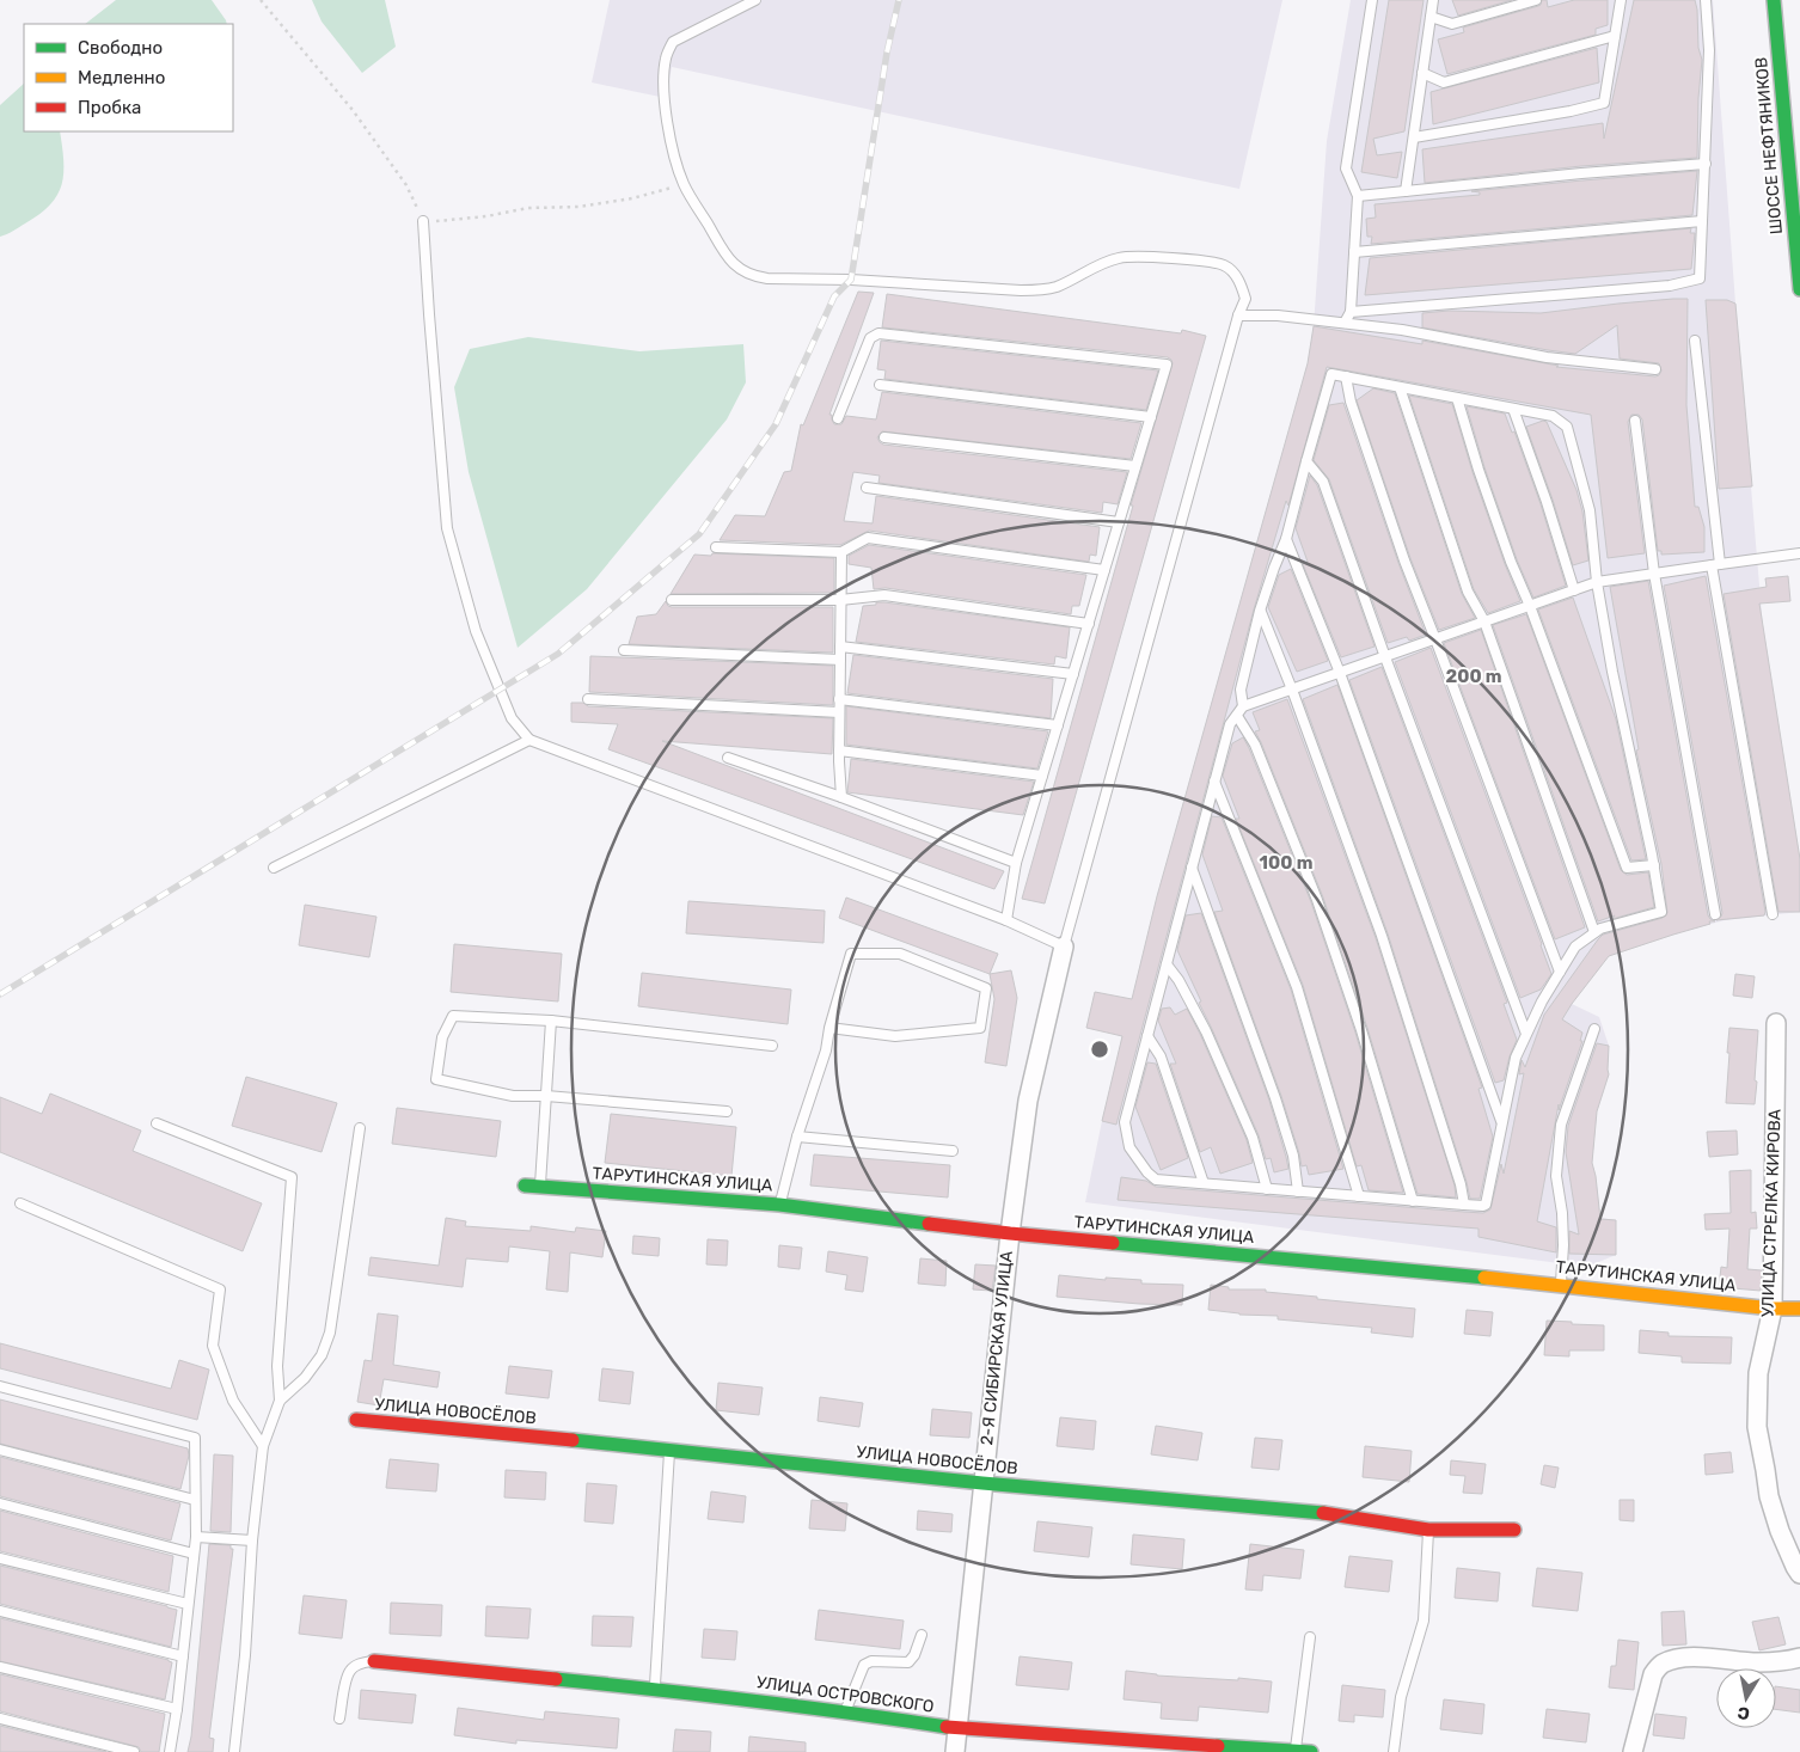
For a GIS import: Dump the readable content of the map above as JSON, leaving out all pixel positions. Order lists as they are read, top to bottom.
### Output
{
  "streets": {
    "street": [
      "ШОССЕ НЕФТЯНИКОВ",
      "ТАРУТИНСКАЯ УЛИЦА",
      "УЛИЦА СТРЕЛКА КИРОВА",
      "2-Я СИБИРСКАЯ УЛИЦА",
      "УЛИЦА НОВОСЁЛОВ",
      "УЛИЦА ОСТРОВСКОГО"
    ]
  },
  "crossings": [
    ["ТАРУТИНСКАЯ УЛИЦА", "УЛИЦА СТРЕЛКА КИРОВА"],
    ["ТАРУТИНСКАЯ УЛИЦА", "2-Я СИБИРСКАЯ УЛИЦА"],
    ["2-Я СИБИРСКАЯ УЛИЦА", "УЛИЦА НОВОСЁЛОВ"],
    ["2-Я СИБИРСКАЯ УЛИЦА", "УЛИЦА ОСТРОВСКОГО"]
  ],
  "legend": ["Свободно", "Медленно", "Пробка"],
  "north": "bottom",
  "rings": ["200 m", "100 m"]
}
